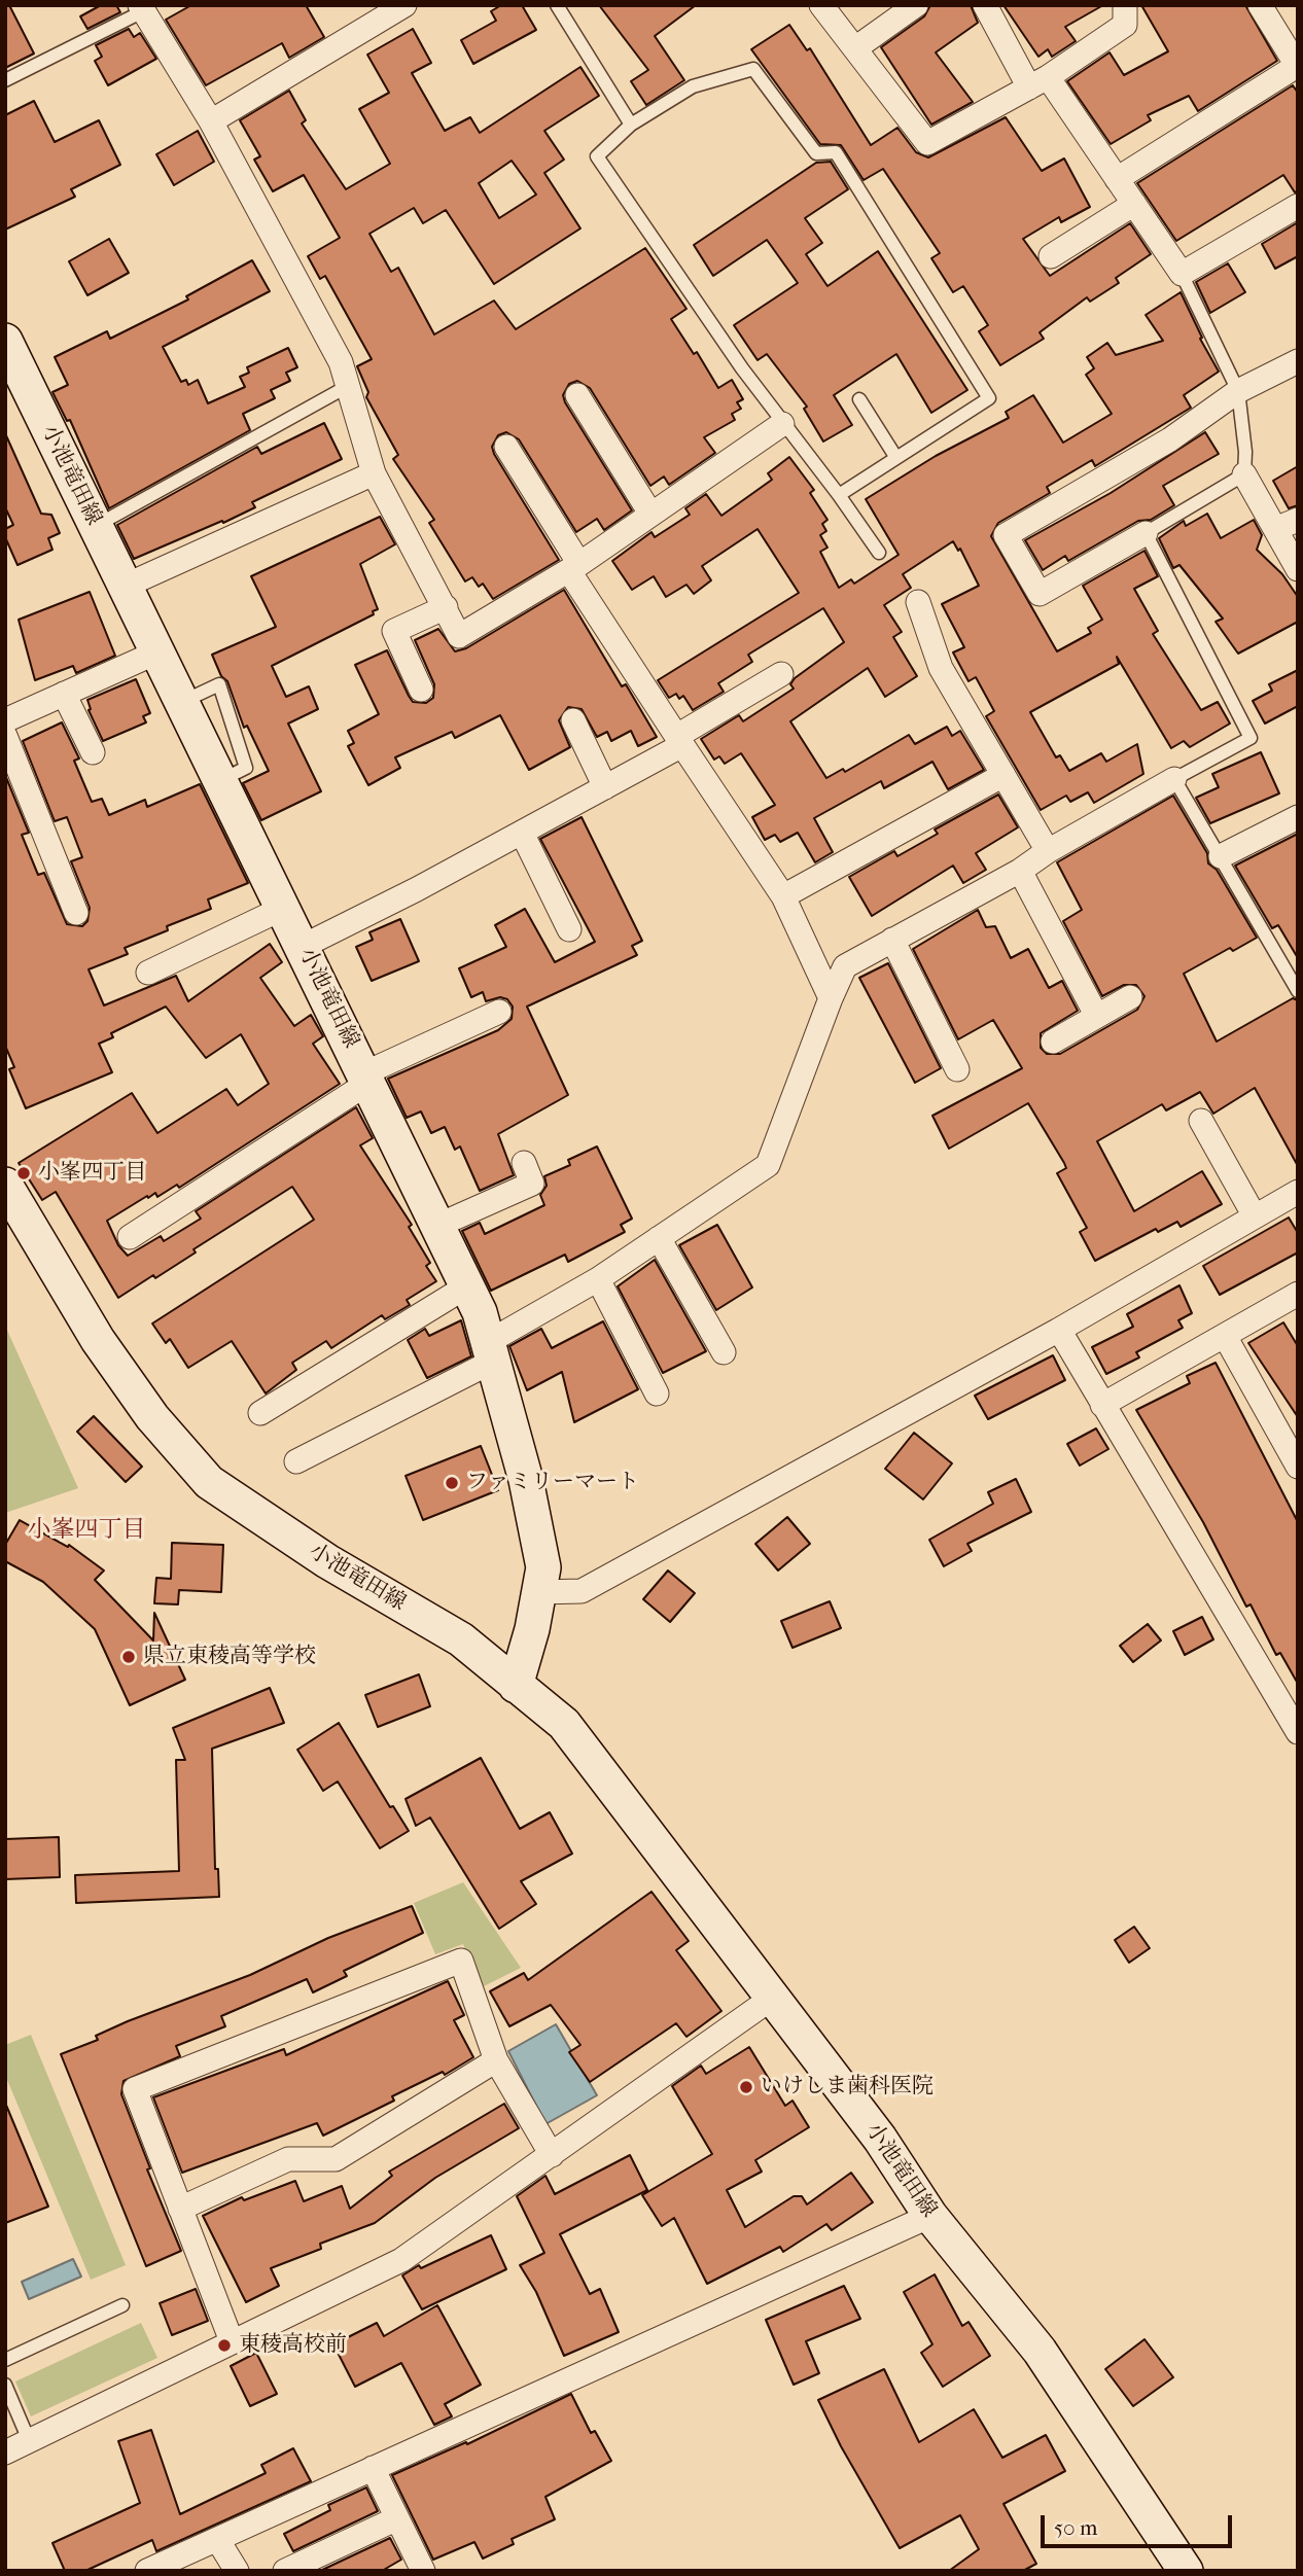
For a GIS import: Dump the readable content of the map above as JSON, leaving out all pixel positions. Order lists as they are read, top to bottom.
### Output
{
  "streets": {
    "main road": ["小池竜田線"]
  },
  "districts": ["小峯四丁目"],
  "places": [
    "小峯四丁目",
    "ファミリーマート",
    "県立東稜高等学校",
    "いけしま歯科医院",
    "東稜高校前"
  ],
  "scale_bar": "50 m"
}
